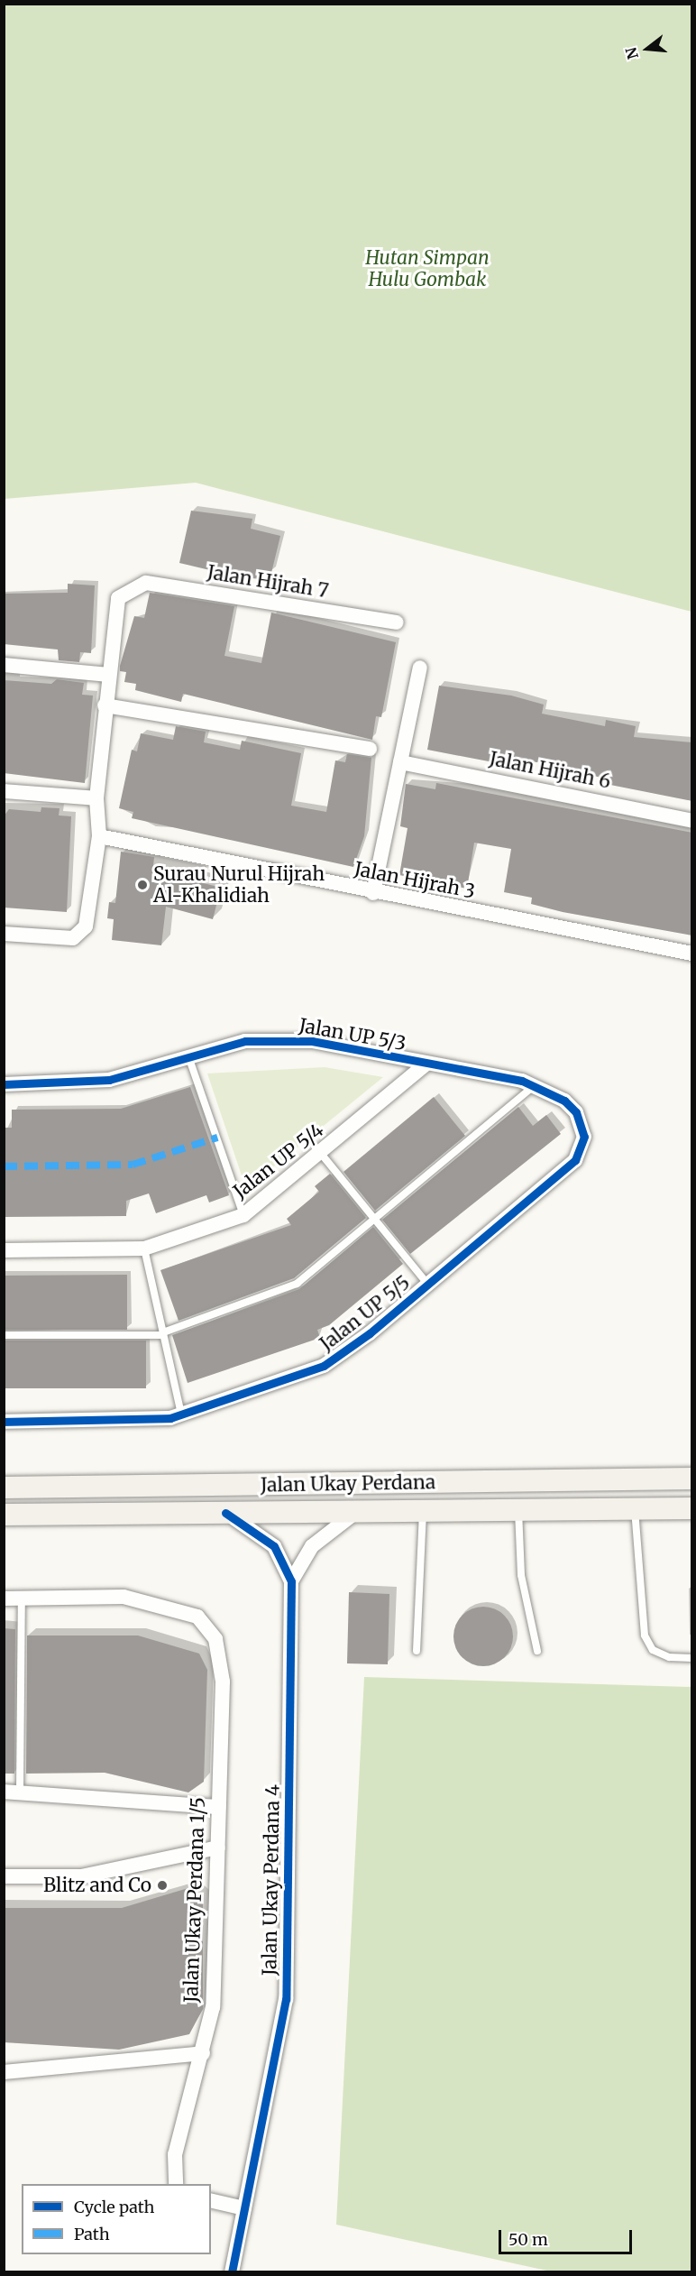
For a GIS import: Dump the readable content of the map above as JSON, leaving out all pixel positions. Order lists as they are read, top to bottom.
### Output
{
  "streets": {
    "street": [
      "Jalan Hijrah 7",
      "Jalan Hijrah 6",
      "Jalan Hijrah 3",
      "Jalan UP 5/3",
      "Jalan UP 5/4",
      "Jalan UP 5/5",
      "Jalan Ukay Perdana",
      "Jalan Ukay Perdana 4",
      "Jalan Ukay Perdana 1/5"
    ]
  },
  "crossings": [
    ["Jalan UP 5/3", "Jalan UP 5/4"],
    ["Jalan UP 5/3", "Jalan UP 5/5"],
    ["Jalan Ukay Perdana", "Jalan Ukay Perdana 4"]
  ],
  "parks": ["Hutan Simpan Hulu Gombak"],
  "places": ["Surau Nurul Hijrah Al-Khalidiah", "Blitz and Co"],
  "legend": ["Cycle path", "Path"],
  "scale_bar": "50 m",
  "north": "left"
}
